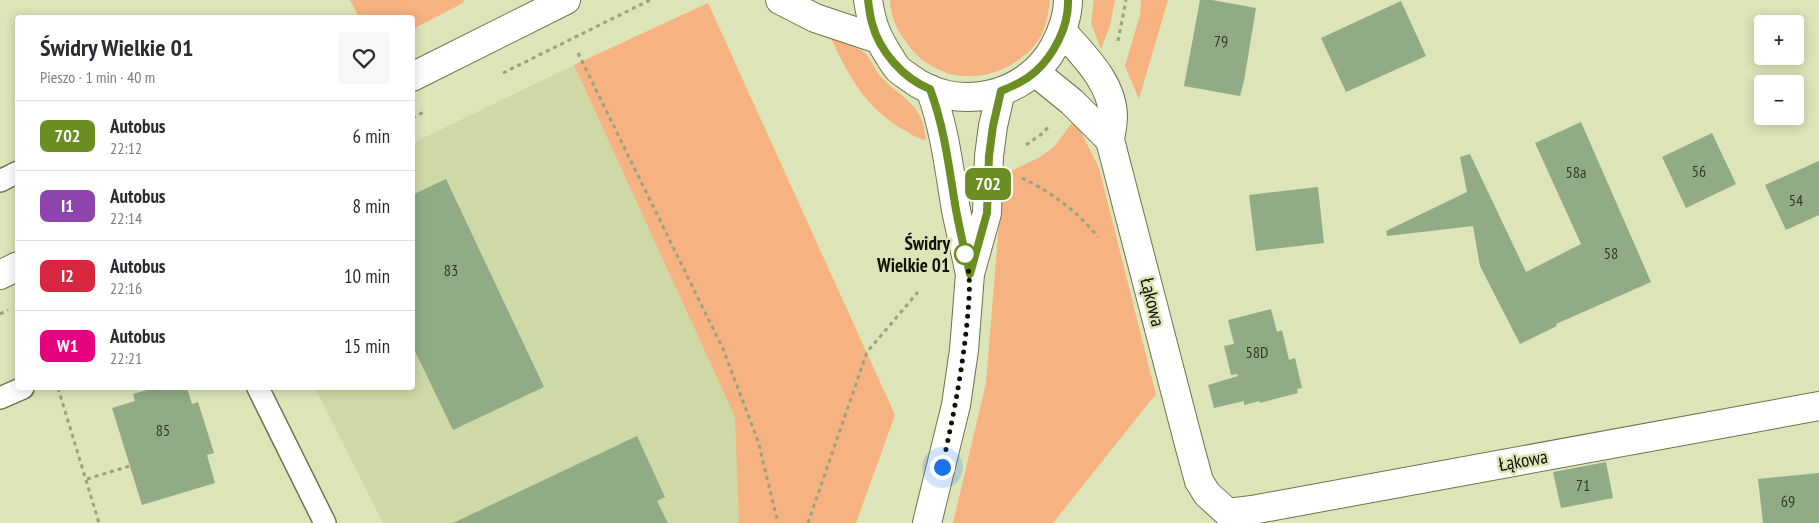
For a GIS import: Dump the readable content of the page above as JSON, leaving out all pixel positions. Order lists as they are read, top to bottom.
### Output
{
  "streets": {
    "street": ["Łąkowa"]
  },
  "places": ["Świdry Wielkie 01"],
  "lines": ["bus line 702"],
  "house_numbers": [
    "79",
    "56",
    "58a",
    "54",
    "58",
    "83",
    "58D",
    "85",
    "71",
    "69"
  ],
  "page": {
    "on_map": "702",
    "map_buttons": ["+", "−"],
    "heading": ["Świdry Wielkie 01", "Pieszo · 1 min · 40 m"],
    "list": [
      {
        "mark": "702",
        "name": "Autobus",
        "note": "22:12",
        "value": "6 min"
      },
      {
        "mark": "I1",
        "name": "Autobus",
        "note": "22:14",
        "value": "8 min"
      },
      {
        "mark": "I2",
        "name": "Autobus",
        "note": "22:16",
        "value": "10 min"
      },
      {
        "mark": "W1",
        "name": "Autobus",
        "note": "22:21",
        "value": "15 min"
      }
    ]
  }
}
